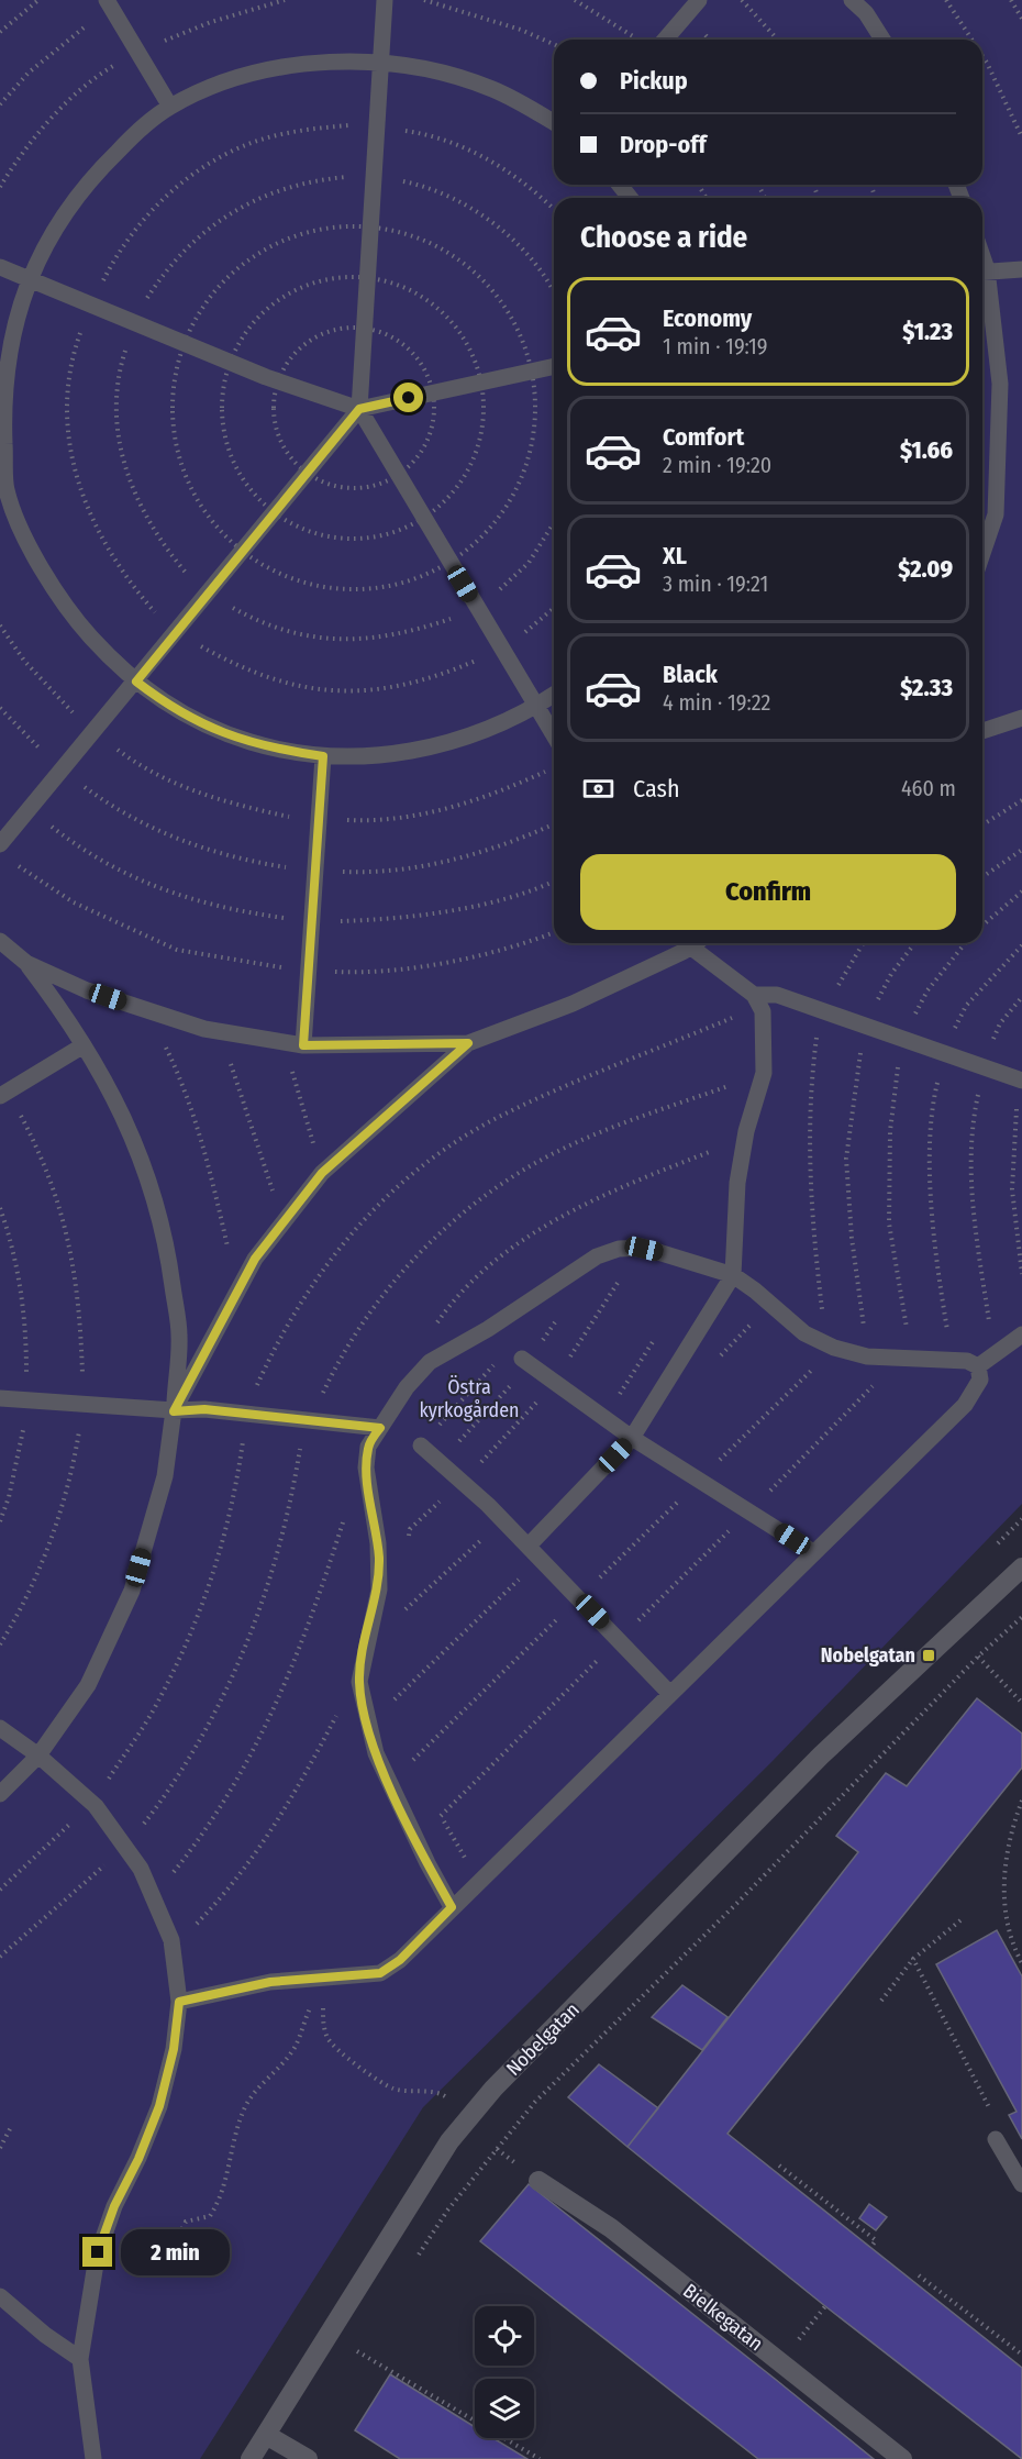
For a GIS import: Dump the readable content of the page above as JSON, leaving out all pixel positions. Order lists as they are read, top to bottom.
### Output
{
  "streets": {
    "street": ["Nobelgatan", "Bielkegatan"]
  },
  "parks": ["Östra kyrkogården"],
  "places": {
    "transit": ["Nobelgatan"]
  },
  "page": {
    "banner": ["Pickup", "Drop-off"],
    "heading": "Choose a ride",
    "list": [
      {
        "name": "Economy",
        "note": "1 min · 19:19",
        "value": "$1.23"
      },
      {
        "name": "Comfort",
        "note": "2 min · 19:20",
        "value": "$1.66"
      },
      {
        "name": "XL",
        "note": "3 min · 19:21",
        "value": "$2.09"
      },
      {
        "name": "Black",
        "note": "4 min · 19:22",
        "value": "$2.33"
      }
    ],
    "pay": ["Cash", "460 m"],
    "buttons": "Confirm",
    "bubble": "2 min"
  }
}
